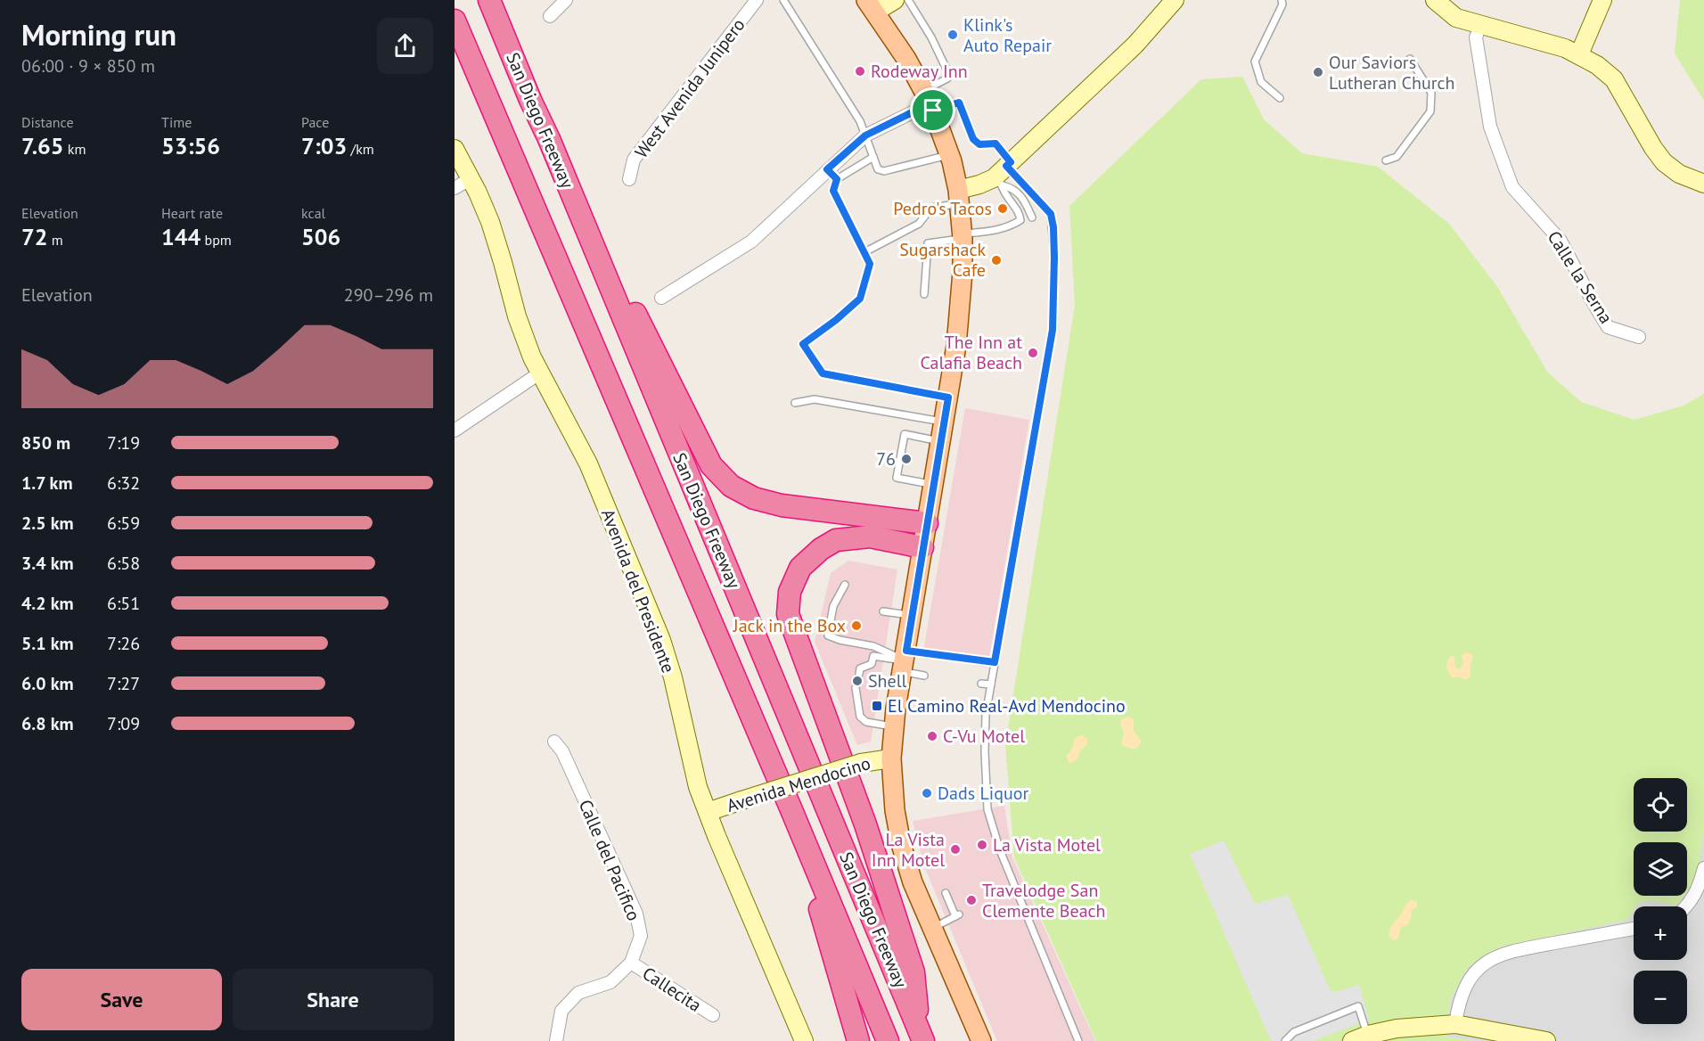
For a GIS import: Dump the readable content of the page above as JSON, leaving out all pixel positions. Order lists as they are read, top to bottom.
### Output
{
  "streets": {
    "highway": ["San Diego Freeway"],
    "main road": ["Avenida del Presidente", "Avenida Mendocino"],
    "street": [
      "West Avenida Junipero",
      "Calle la Serna",
      "Calle del Pacifico",
      "Callecita"
    ]
  },
  "crossings": [
    ["Avenida del Presidente", "Avenida Mendocino"],
    ["Calle del Pacifico", "Callecita"]
  ],
  "places": {
    "other": [
      "Klink's Auto Repair",
      "Rodeway Inn",
      "Our Saviors Lutheran Church",
      "Pedro's Tacos",
      "Sugarshack Cafe",
      "The Inn at Calafia Beach",
      "76",
      "Jack in the Box",
      "Shell",
      "C-Vu Motel",
      "Dads Liquor",
      "La Vista Motel",
      "La Vista Inn Motel",
      "Travelodge San Clemente Beach"
    ],
    "transit": ["El Camino Real-Avd Mendocino"]
  },
  "page": {
    "heading": ["Morning run", "06:00 · 9 × 850 m"],
    "stats": [
      ["Distance", "7.65 km"],
      ["Time", "53:56"],
      ["Pace", "7:03 /km"],
      ["Elevation", "72 m"],
      ["Heart rate", "144 bpm"],
      ["kcal", "506"]
    ],
    "chart": ["Elevation", "290–296 m"],
    "list": [
      {
        "name": "850 m",
        "note": "7:19"
      },
      {
        "name": "1.7 km",
        "note": "6:32"
      },
      {
        "name": "2.5 km",
        "note": "6:59"
      },
      {
        "name": "3.4 km",
        "note": "6:58"
      },
      {
        "name": "4.2 km",
        "note": "6:51"
      },
      {
        "name": "5.1 km",
        "note": "7:26"
      },
      {
        "name": "6.0 km",
        "note": "7:27"
      },
      {
        "name": "6.8 km",
        "note": "7:09"
      }
    ],
    "map_buttons": ["+", "−"],
    "buttons": ["Save", "Share"]
  }
}
